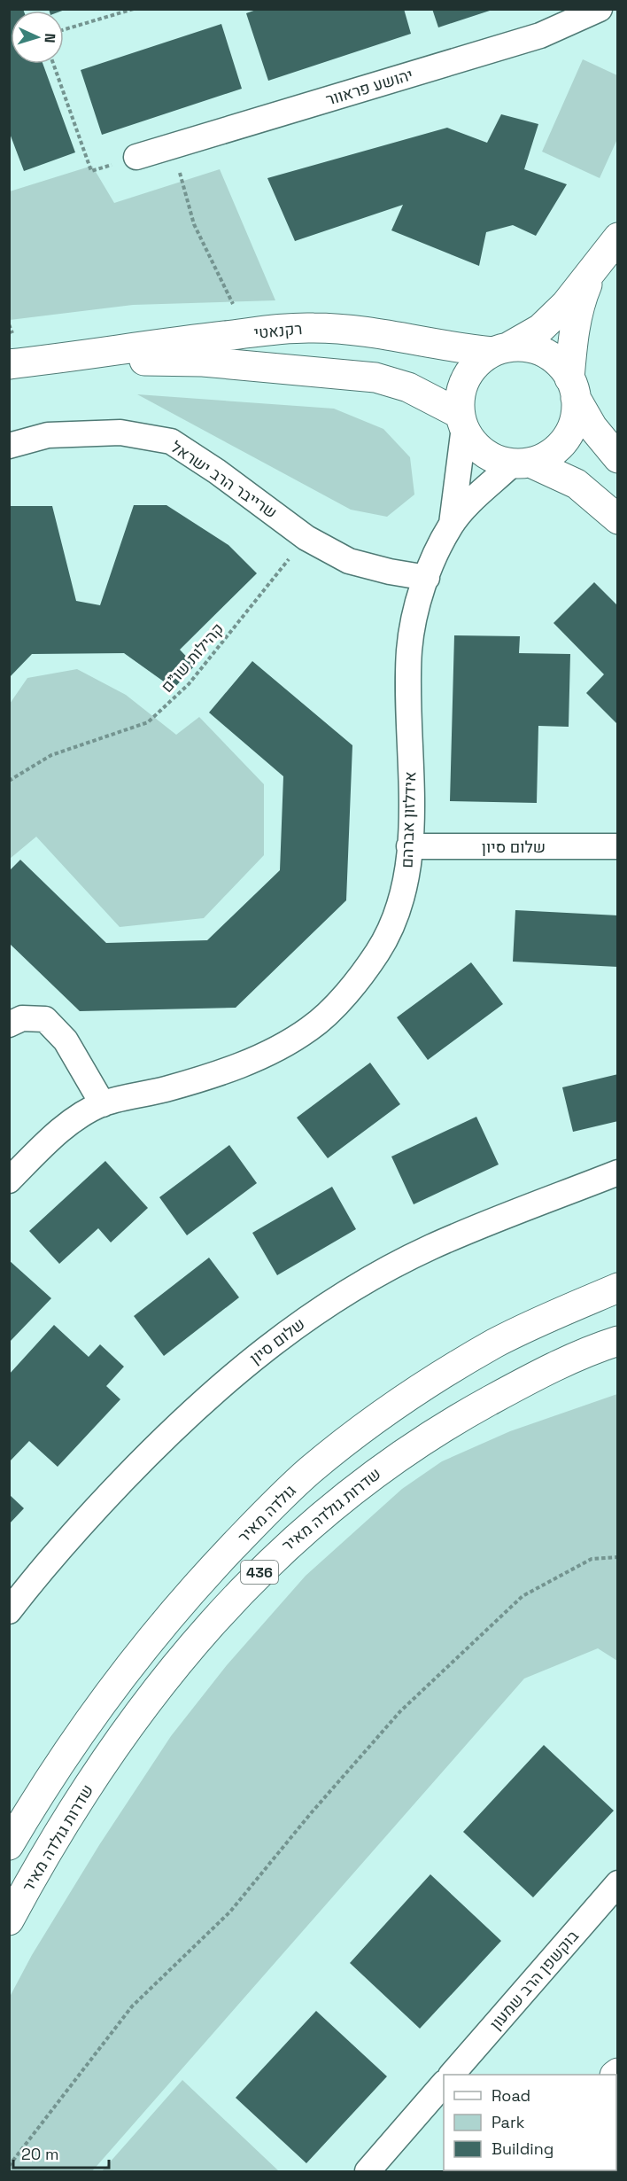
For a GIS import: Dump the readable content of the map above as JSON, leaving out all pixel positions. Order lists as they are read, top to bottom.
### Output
{
  "streets": {
    "main road": [
      "רקנאטי",
      "שדרות גולדה מאיר",
      "גולדה מאיר",
      "436"
    ],
    "street": [
      "יהושע פראוור",
      "שרייבר הרב ישראל",
      "אידלזון אברהם",
      "שלום סיון",
      "בוקשפן הרב שמעון"
    ],
    "path": ["קהילות שו\"ם"]
  },
  "crossings": [
    ["שרייבר הרב ישראל", "קהילות שו\"ם"],
    ["שרייבר הרב ישראל", "אידלזון אברהם"],
    ["אידלזון אברהם", "שלום סיון"]
  ],
  "legend": ["Road", "Park", "Building"],
  "scale_bar": "20 m",
  "north": "right"
}
